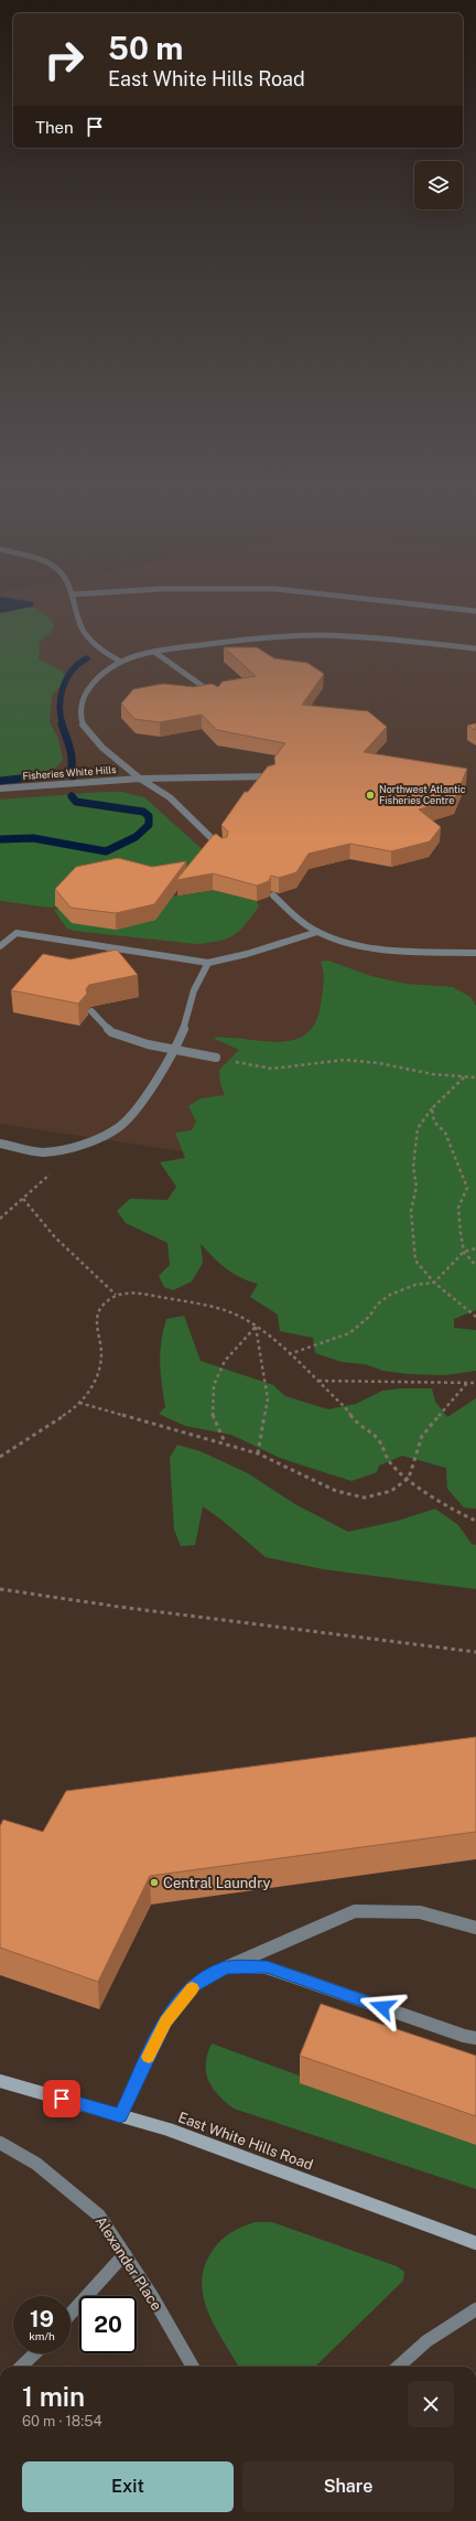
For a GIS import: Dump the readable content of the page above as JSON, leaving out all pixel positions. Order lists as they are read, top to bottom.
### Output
{
  "streets": {
    "street": ["Fisheries White Hills", "East White Hills Road", "Alexander Place"]
  },
  "places": ["Northwest Atlantic Fisheries Centre", "Central Laundry"],
  "page": {
    "turn": ["50 m", "East White Hills Road"],
    "then": "Then",
    "speed": "19 km/h",
    "limit": "20",
    "heading": ["1 min", "60 m · 18:54"],
    "buttons": ["Exit", "Share"]
  }
}
